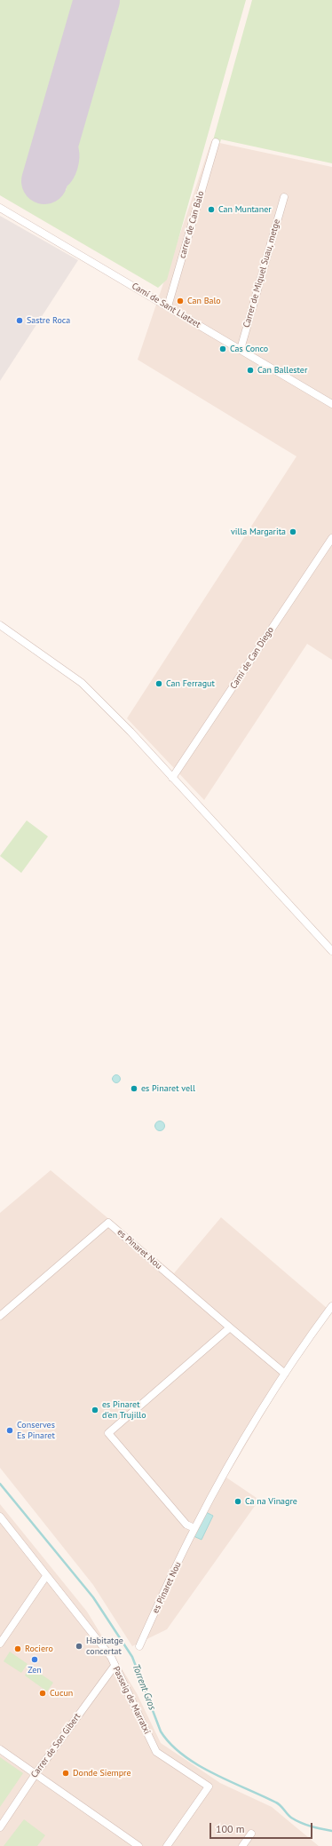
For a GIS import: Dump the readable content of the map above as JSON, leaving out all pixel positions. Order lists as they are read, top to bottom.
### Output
{
  "streets": {
    "street": [
      "carrer de Can Balo",
      "Carrer de Miquel Suau, metge",
      "Camí de Sant Llatzet",
      "Camí de Can Diego",
      "es Pinaret Nou",
      "Passeig de Marratxí",
      "Carrer de Son Gibert"
    ]
  },
  "crossings": [
    ["carrer de Can Balo", "Camí de Sant Llatzet"],
    ["Carrer de Miquel Suau, metge", "Camí de Sant Llatzet"],
    ["Passeig de Marratxí", "Carrer de Son Gibert"]
  ],
  "water": ["Torrent Gros"],
  "places": [
    "Can Muntaner",
    "Can Balo",
    "Sastre Roca",
    "Cas Conco",
    "Can Ballester",
    "villa Margarita",
    "Can Ferragut",
    "es Pinaret vell",
    "es Pinaret d'en Trujillo",
    "Conserves Es Pinaret",
    "Ca na Vinagre",
    "Habitatge concertat",
    "Rociero",
    "Zen",
    "Cucun",
    "Donde Siempre"
  ],
  "scale_bar": "100 m"
}
